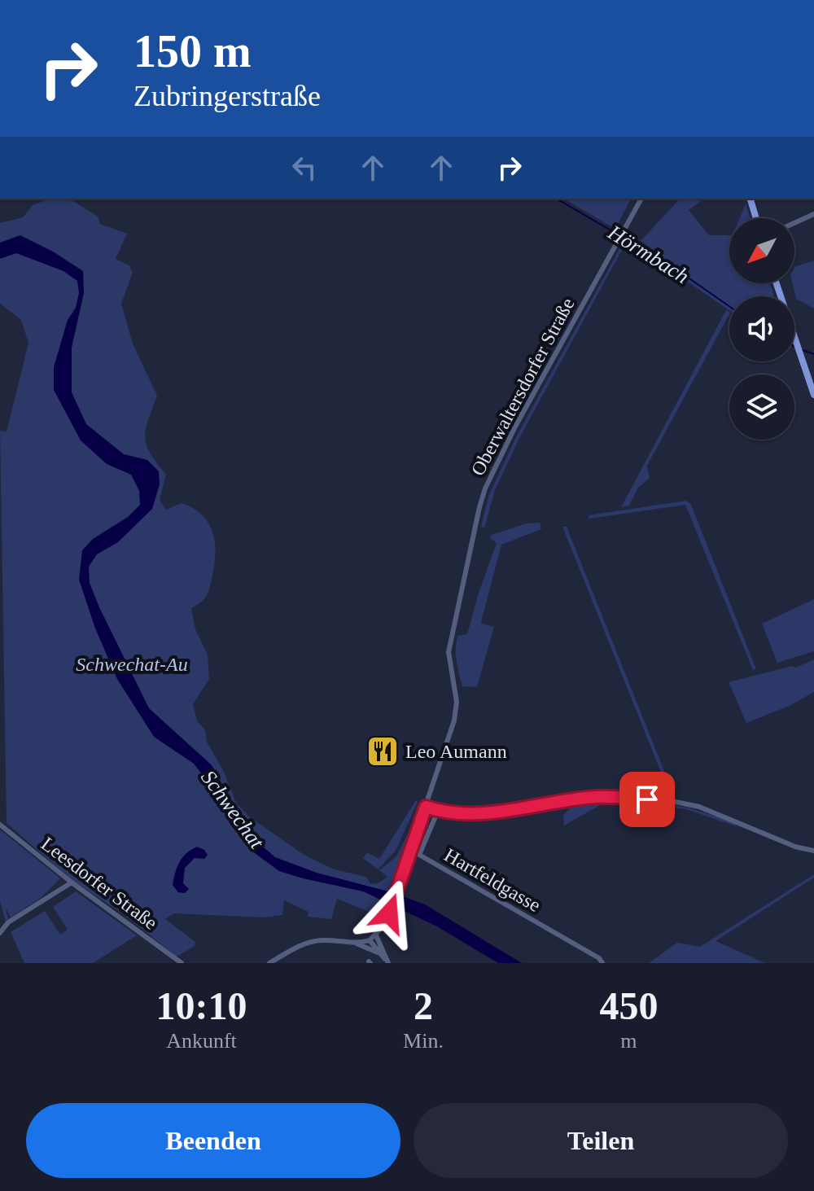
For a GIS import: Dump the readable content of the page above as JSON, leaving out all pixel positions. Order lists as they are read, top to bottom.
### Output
{
  "streets": {
    "street": ["Oberwaltersdorfer Straße", "Hartfeldgasse", "Leesdorfer Straße"]
  },
  "water": ["Hörmbach", "Schwechat"],
  "parks": ["Schwechat-Au"],
  "places": {
    "restaurant": ["Leo Aumann"]
  },
  "north": "bottom left",
  "page": {
    "turn": ["150 m", "Zubringerstraße"],
    "eta": [
      "10:10",
      "Ankunft",
      "2",
      "Min.",
      "450",
      "m"
    ],
    "buttons": ["Beenden", "Teilen"]
  }
}
